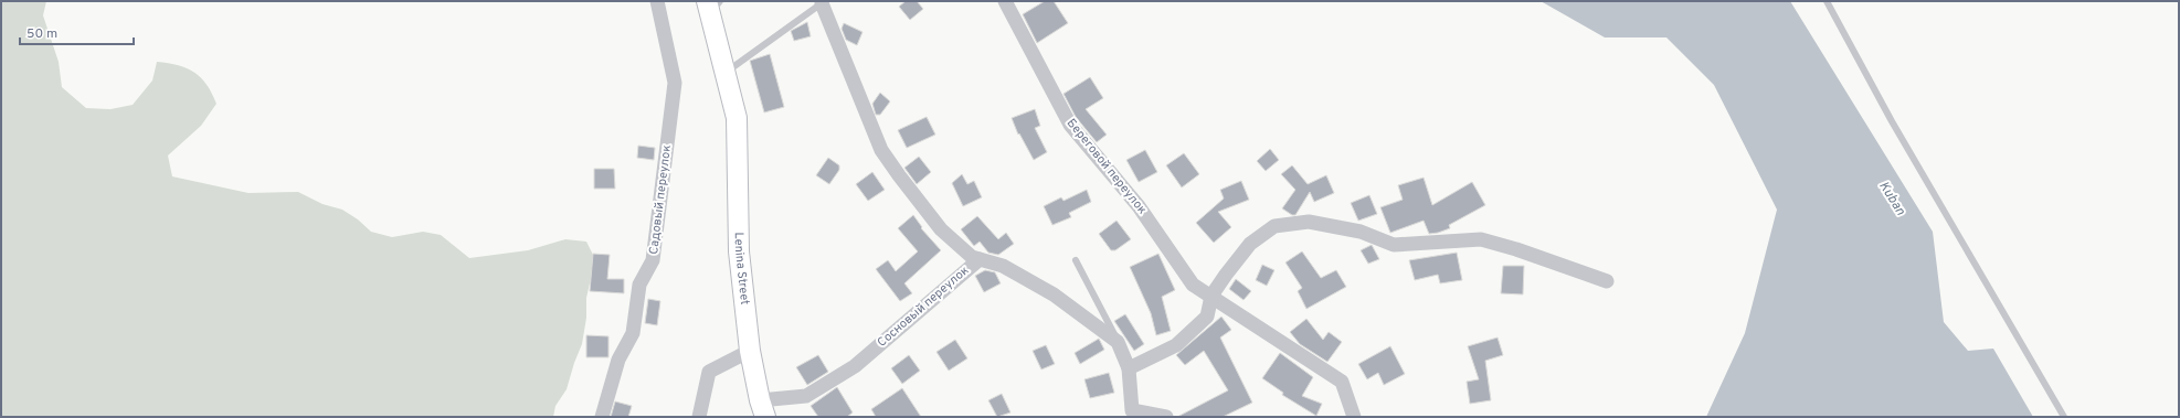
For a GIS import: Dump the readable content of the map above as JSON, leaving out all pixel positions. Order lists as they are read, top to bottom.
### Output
{
  "streets": {
    "main road": ["Lenina Street"],
    "street": ["Береговой переулок", "Садовый переулок", "Сосновый переулок"]
  },
  "crossings": [
    ["Lenina Street", "Сосновый переулок"]
  ],
  "water": ["Kuban"],
  "scale_bar": "50 m"
}
